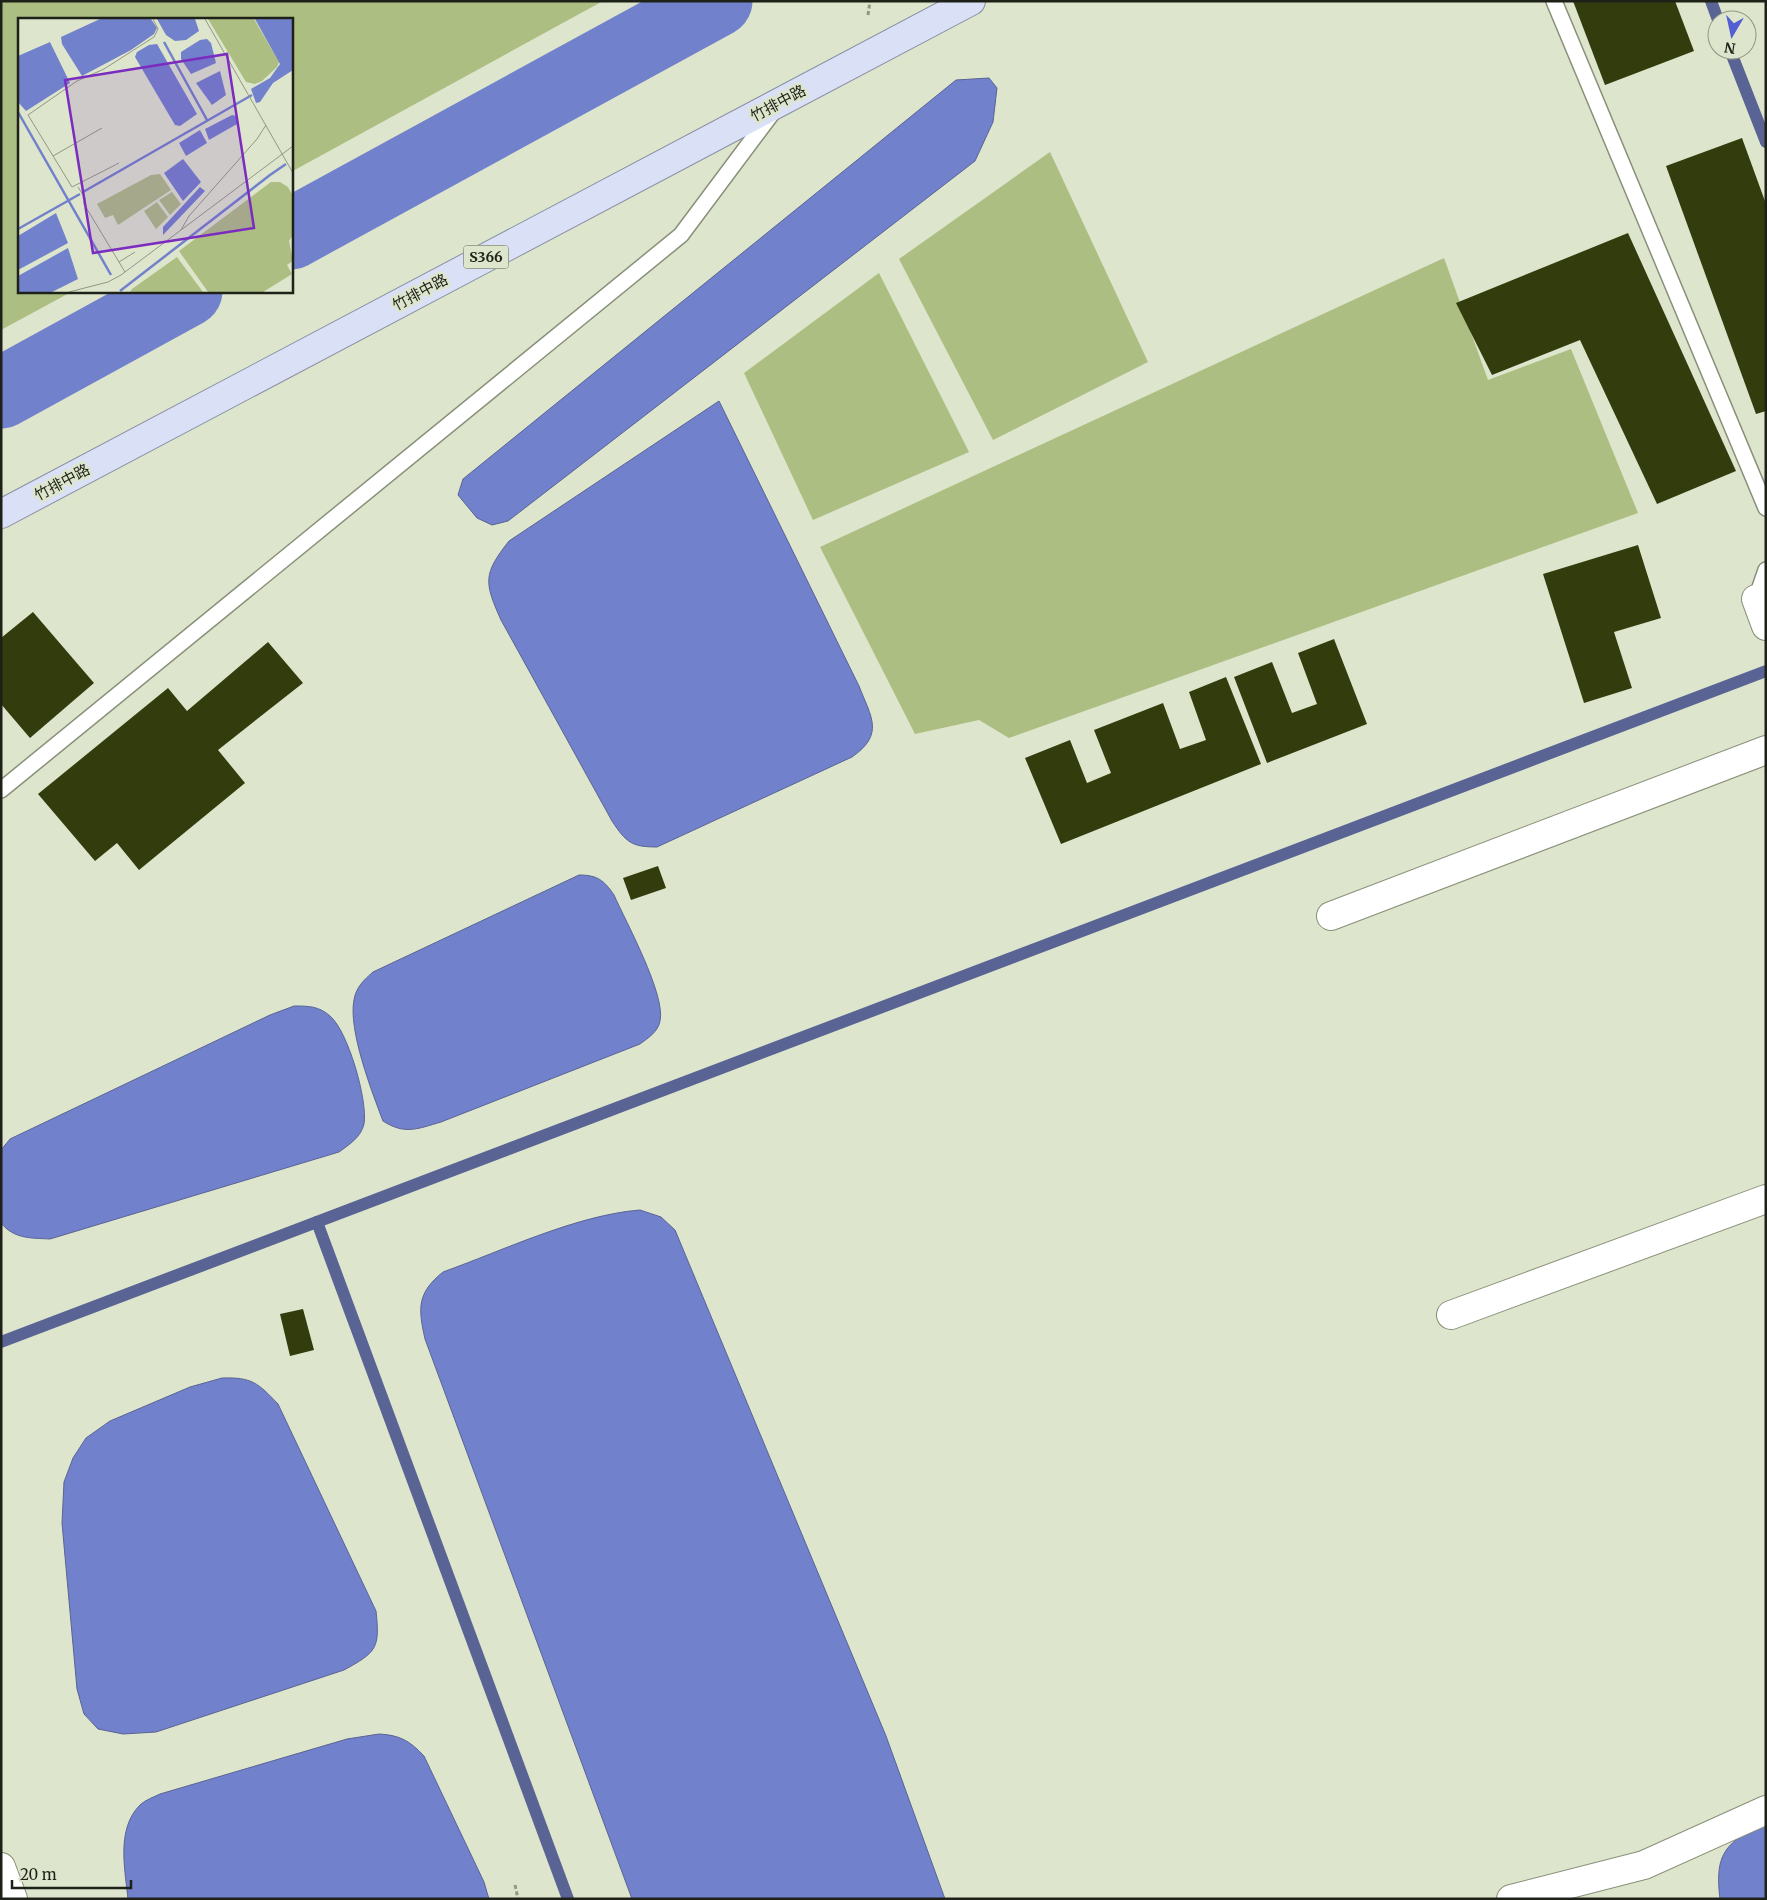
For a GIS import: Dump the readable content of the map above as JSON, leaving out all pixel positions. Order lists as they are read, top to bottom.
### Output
{
  "streets": {
    "main road": ["竹排中路", "S366"]
  },
  "scale_bar": "20 m",
  "north": "bottom"
}
